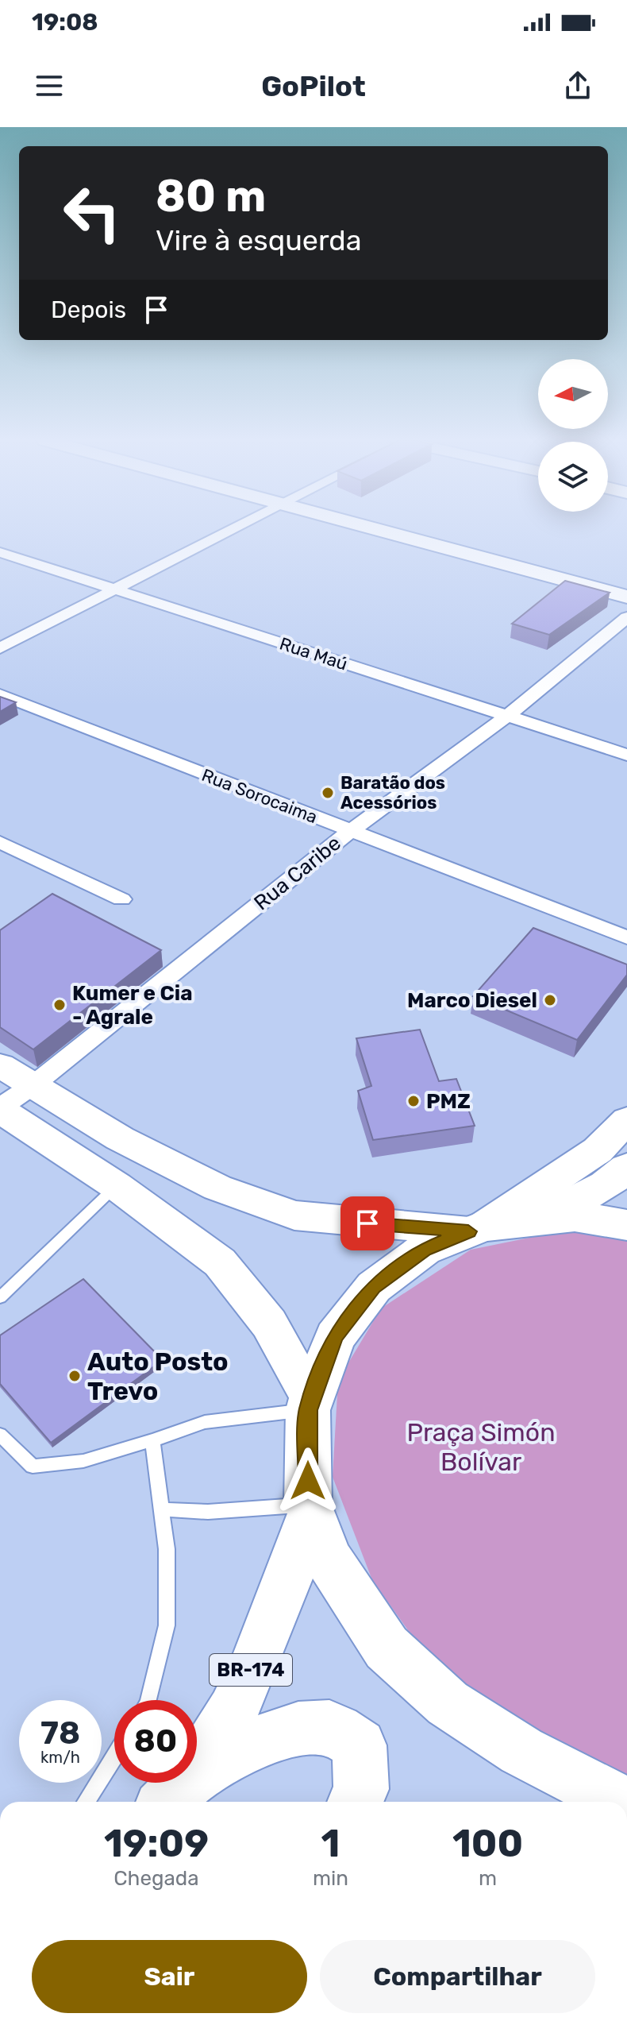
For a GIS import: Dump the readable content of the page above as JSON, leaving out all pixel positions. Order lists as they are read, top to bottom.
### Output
{
  "streets": {
    "main road": ["BR-174"],
    "street": ["Rua Maú", "Rua Sorocaima", "Rua Caribe"]
  },
  "crossings": [
    ["Rua Maú", "Rua Caribe"],
    ["Rua Sorocaima", "Rua Caribe"]
  ],
  "parks": ["Praça Simón Bolívar"],
  "places": [
    "Baratão dos Acessórios",
    "Marco Diesel",
    "Kumer e Cia - Agrale",
    "PMZ",
    "Auto Posto Trevo"
  ],
  "north": "left",
  "page": {
    "status": "19:08",
    "header": "GoPilot",
    "turn": ["80 m", "Vire à esquerda"],
    "then": "Depois",
    "speed": "78 km/h",
    "limit": "80",
    "eta": [
      "19:09",
      "Chegada",
      "1",
      "min",
      "100",
      "m"
    ],
    "buttons": ["Sair", "Compartilhar"]
  }
}
